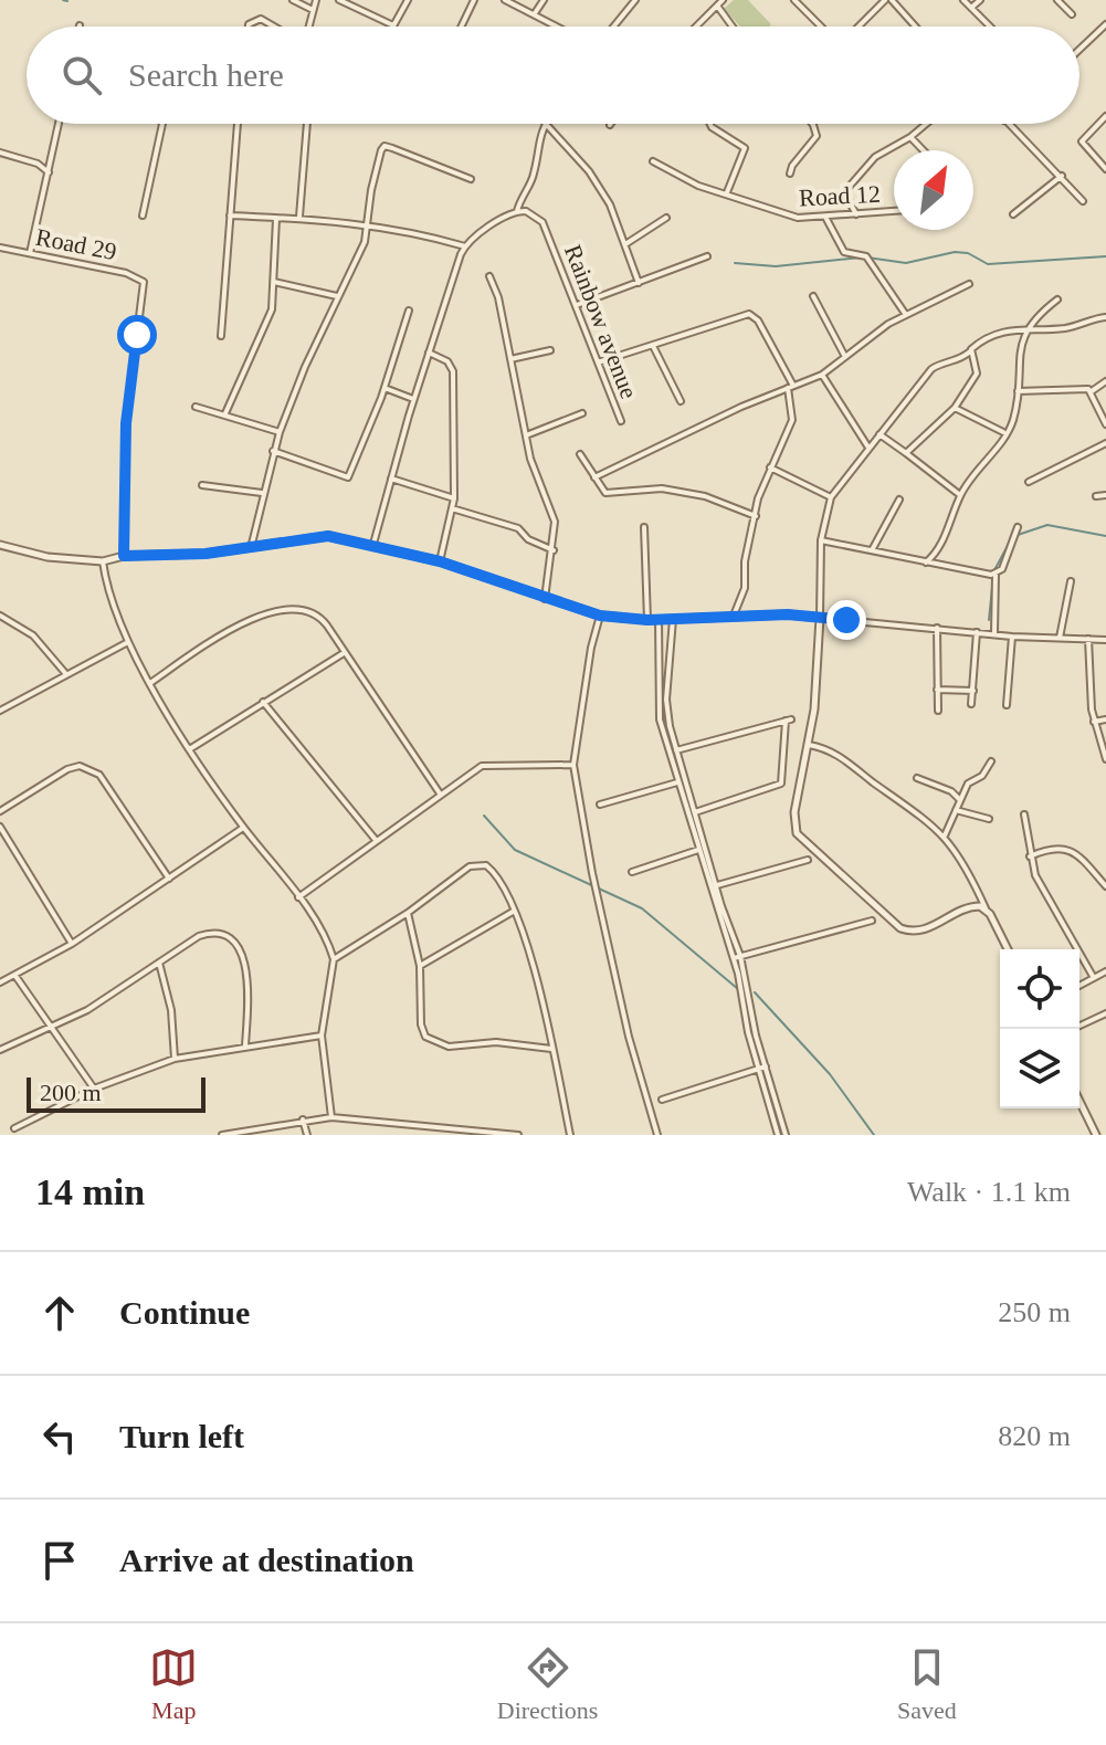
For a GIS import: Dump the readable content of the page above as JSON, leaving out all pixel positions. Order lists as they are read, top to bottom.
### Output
{
  "streets": {
    "street": ["Road 12", "Road 29", "Rainbow avenue"]
  },
  "scale_bar": "200 m",
  "north": "top right",
  "page": {
    "search": "Search here",
    "scale": "200 m",
    "heading": ["14 min", "Walk · 1.1 km"],
    "list": [
      ["Continue", "250 m"],
      ["Turn left", "820 m"],
      "Arrive at destination"
    ],
    "nav": ["Map", "Directions", "Saved"]
  }
}
